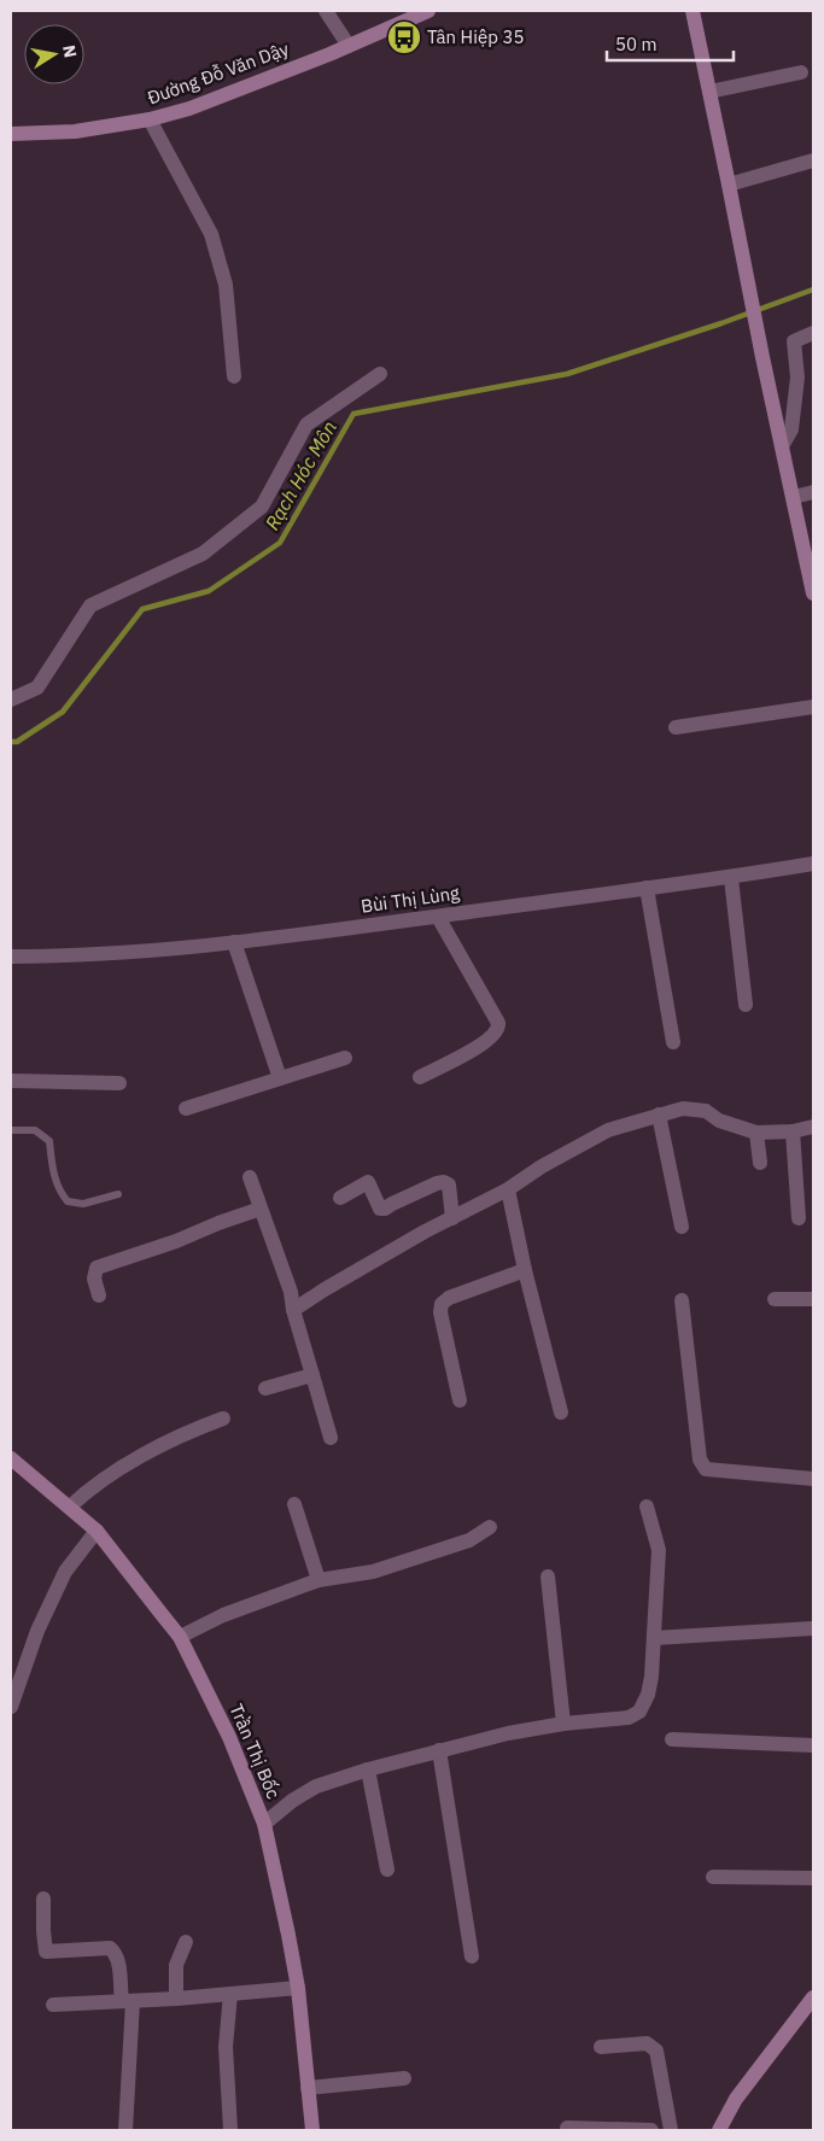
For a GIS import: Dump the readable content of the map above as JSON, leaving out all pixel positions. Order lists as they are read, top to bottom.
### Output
{
  "streets": {
    "main road": ["Đường Đỗ Văn Dậy", "Trần Thị Bốc"],
    "street": ["Bùi Thị Lùng"]
  },
  "water": ["Rạch Hóc Môn"],
  "places": {
    "bus stop": ["Tân Hiệp 35"]
  },
  "scale_bar": "50 m",
  "north": "right"
}
